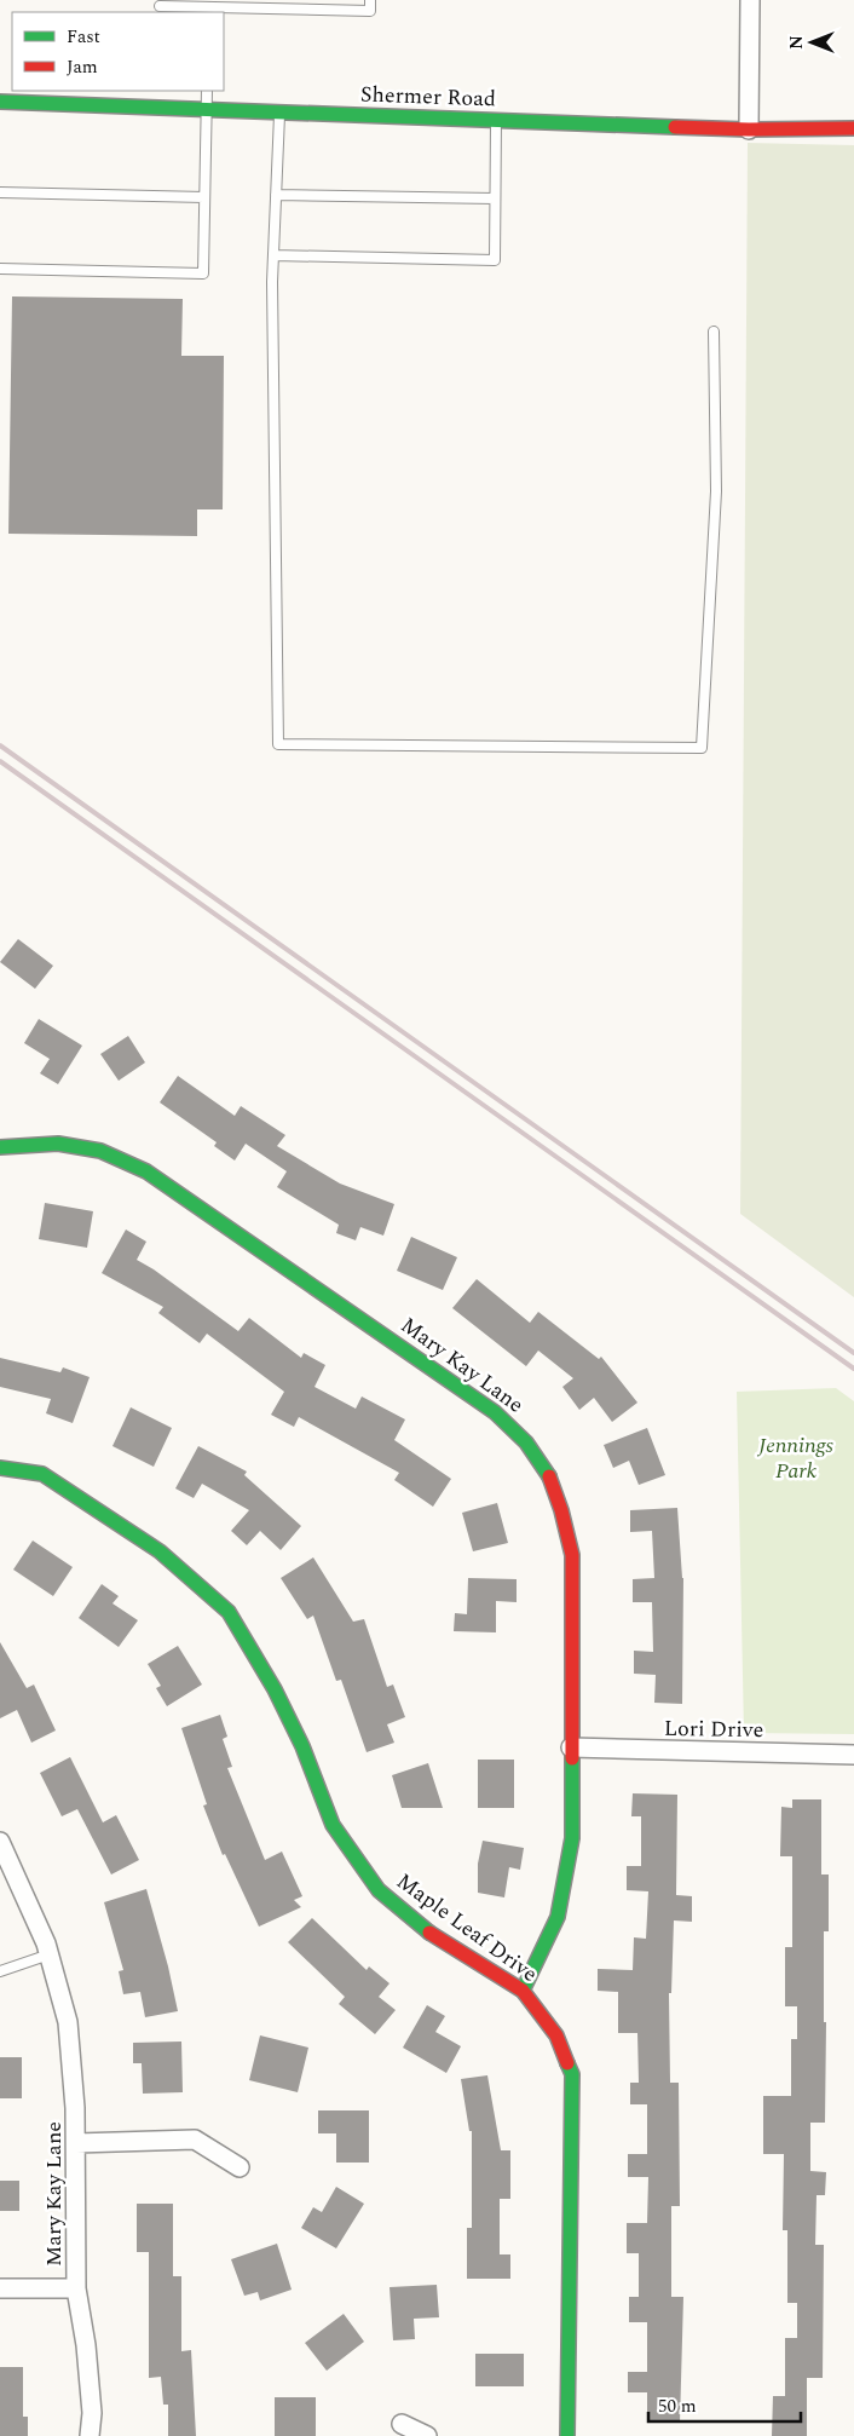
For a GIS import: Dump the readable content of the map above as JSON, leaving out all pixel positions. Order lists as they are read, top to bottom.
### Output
{
  "streets": {
    "street": [
      "Shermer Road",
      "Mary Kay Lane",
      "Lori Drive",
      "Maple Leaf Drive"
    ]
  },
  "crossings": [
    ["Mary Kay Lane", "Lori Drive"],
    ["Mary Kay Lane", "Maple Leaf Drive"]
  ],
  "parks": ["Jennings Park"],
  "legend": ["Fast", "Jam"],
  "scale_bar": "50 m",
  "north": "left"
}
